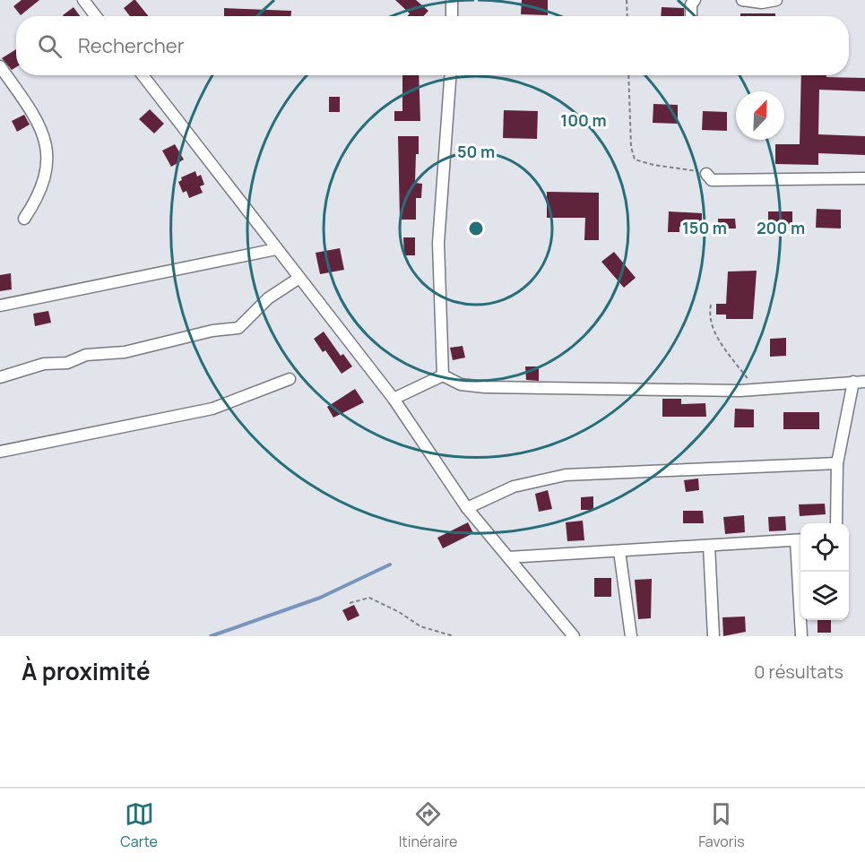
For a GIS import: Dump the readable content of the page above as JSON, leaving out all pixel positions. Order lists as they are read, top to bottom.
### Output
{
  "north": "top right",
  "page": {
    "search": "Rechercher",
    "heading": ["À proximité", "0 résultats"],
    "nav": ["Carte", "Itinéraire", "Favoris"]
  },
  "rings": [
    "100 m",
    "50 m",
    "150 m",
    "200 m"
  ]
}
